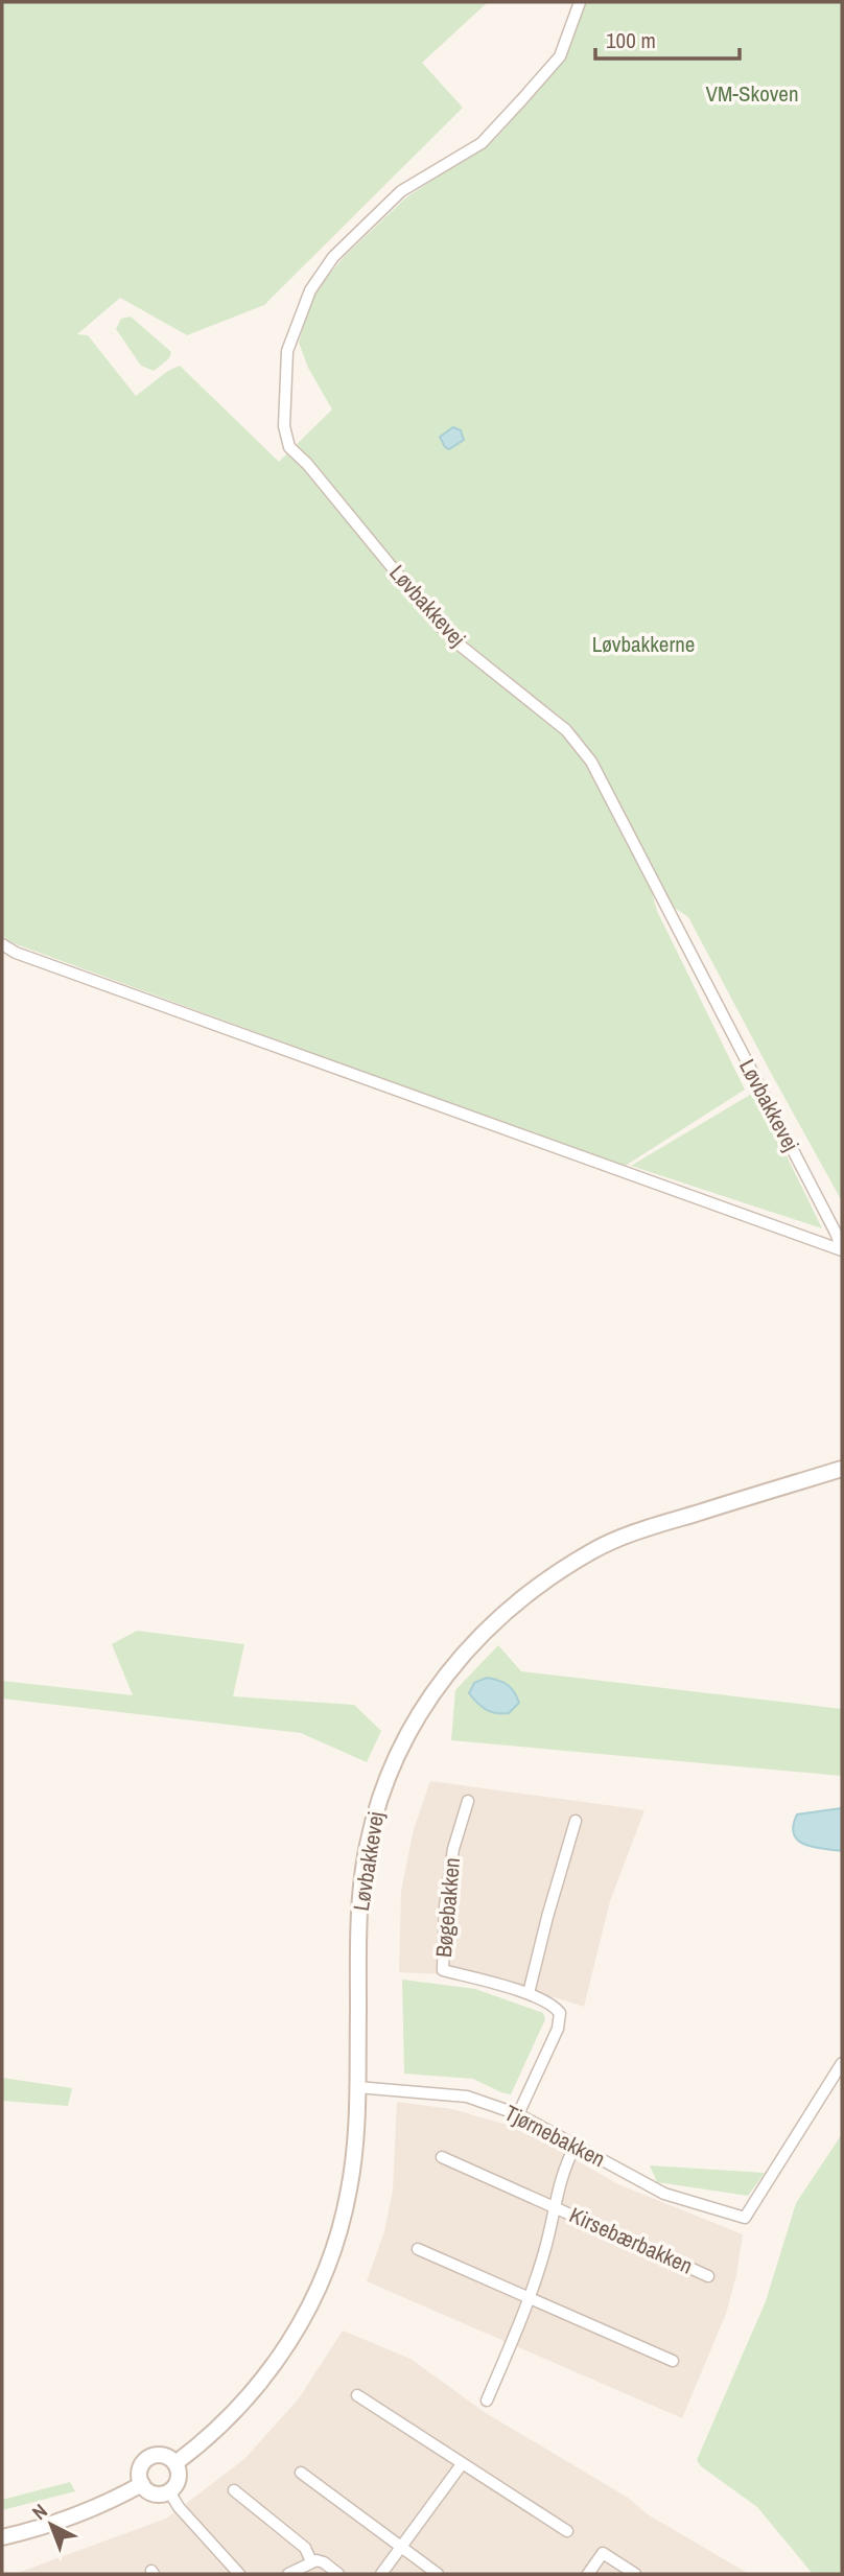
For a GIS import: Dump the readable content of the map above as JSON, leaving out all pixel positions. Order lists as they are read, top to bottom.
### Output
{
  "streets": {
    "street": [
      "Løvbakkevej",
      "Bøgebakken",
      "Tjørnebakken",
      "Kirsebærbakken"
    ]
  },
  "crossings": [
    ["Løvbakkevej", "Tjørnebakken"],
    ["Bøgebakken", "Tjørnebakken"],
    ["Tjørnebakken", "Kirsebærbakken"]
  ],
  "parks": ["VM-Skoven", "Løvbakkerne"],
  "scale_bar": "100 m",
  "north": "top left"
}
